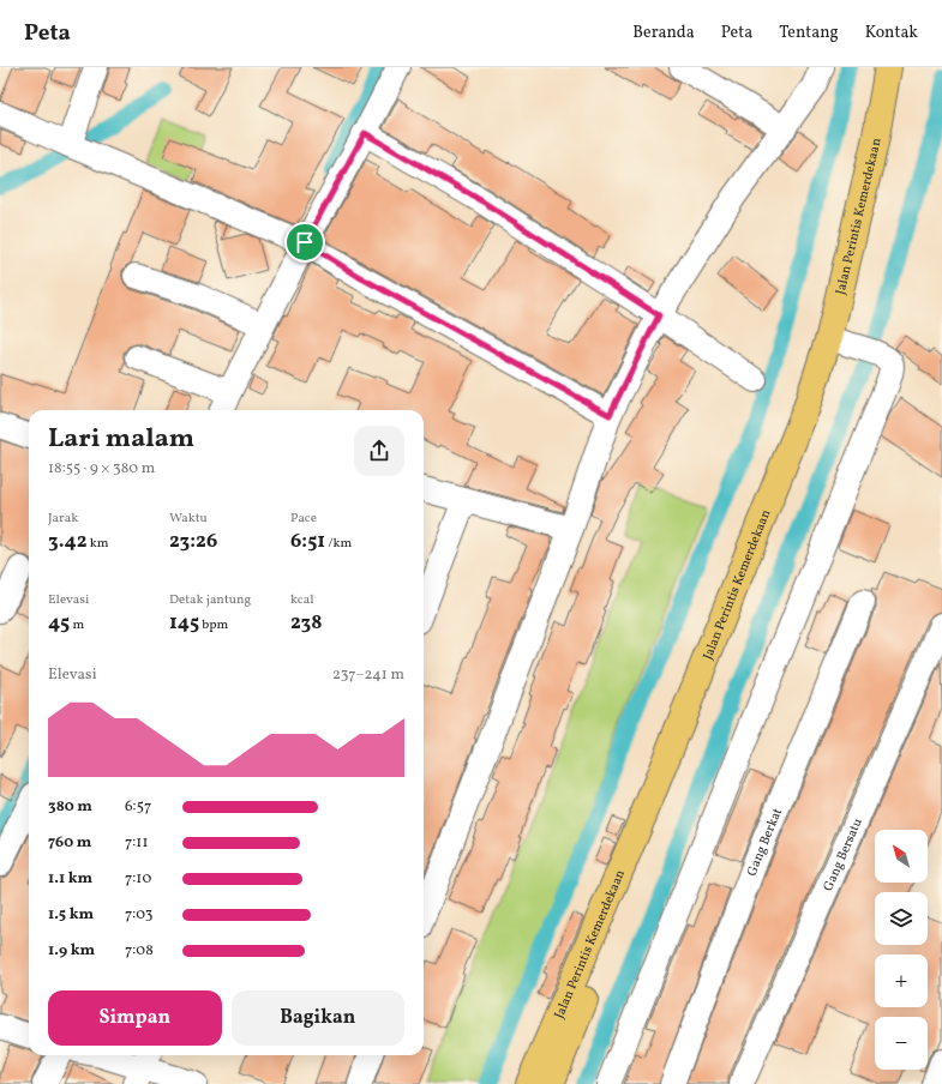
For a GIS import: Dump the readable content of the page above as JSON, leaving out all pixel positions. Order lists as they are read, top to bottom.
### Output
{
  "streets": {
    "highway": ["Jalan Perintis Kemerdekaan"],
    "street": ["Gang Berkat", "Gang Bersatu"]
  },
  "north": "top left",
  "page": {
    "header": "Peta",
    "nav": [
      "Beranda",
      "Peta",
      "Tentang",
      "Kontak"
    ],
    "heading": ["Lari malam", "18:55 · 9 × 380 m"],
    "stats": [
      ["Jarak", "3.42 km"],
      ["Waktu", "23:26"],
      ["Pace", "6:51 /km"],
      ["Elevasi", "45 m"],
      ["Detak jantung", "145 bpm"],
      ["kcal", "238"]
    ],
    "chart": ["Elevasi", "237–241 m"],
    "list": [
      {
        "name": "380 m",
        "note": "6:57"
      },
      {
        "name": "760 m",
        "note": "7:11"
      },
      {
        "name": "1.1 km",
        "note": "7:10"
      },
      {
        "name": "1.5 km",
        "note": "7:03"
      },
      {
        "name": "1.9 km",
        "note": "7:08"
      }
    ],
    "map_buttons": ["+", "−"],
    "buttons": ["Simpan", "Bagikan"]
  }
}
